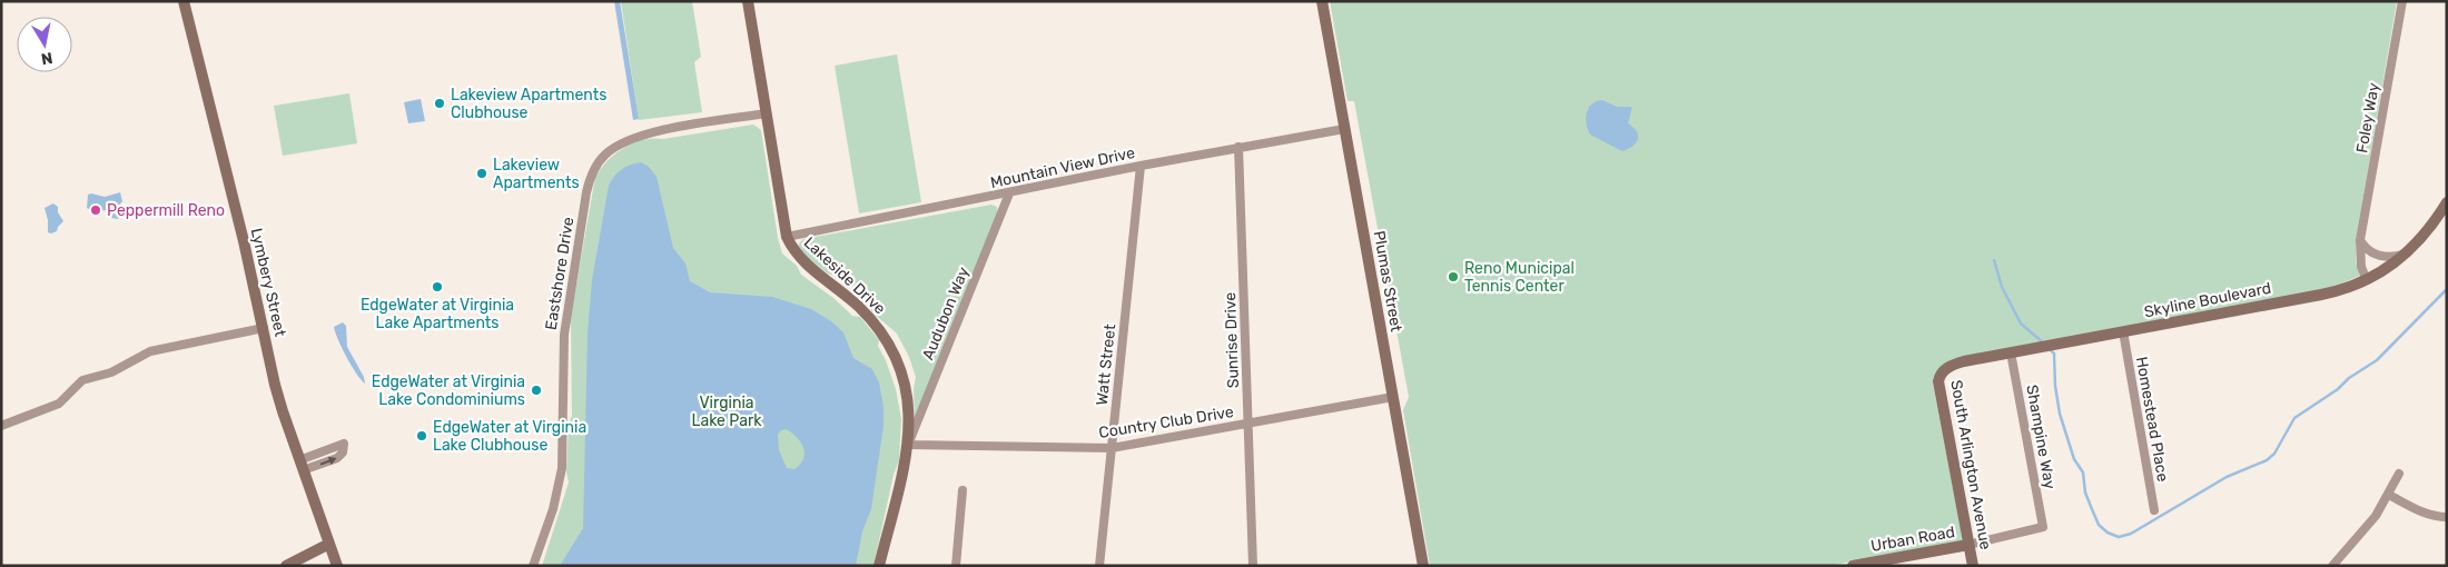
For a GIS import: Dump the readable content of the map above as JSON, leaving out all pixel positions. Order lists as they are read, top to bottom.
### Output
{
  "streets": {
    "street": [
      "Foley Way",
      "Mountain View Drive",
      "Eastshore Drive",
      "Lakeside Drive",
      "Plumas Street",
      "Lymbery Street",
      "Skyline Boulevard",
      "Audubon Way",
      "Sunrise Drive",
      "Watt Street",
      "Homestead Place",
      "Country Club Drive",
      "Shampine Way",
      "South Arlington Avenue",
      "Urban Road"
    ]
  },
  "crossings": [
    ["Foley Way", "Skyline Boulevard"],
    ["Mountain View Drive", "Lakeside Drive"],
    ["Mountain View Drive", "Plumas Street"],
    ["Mountain View Drive", "Audubon Way"],
    ["Mountain View Drive", "Sunrise Drive"],
    ["Mountain View Drive", "Watt Street"],
    ["Eastshore Drive", "Lakeside Drive"],
    ["Lakeside Drive", "Audubon Way"],
    ["Lakeside Drive", "Country Club Drive"],
    ["Plumas Street", "Country Club Drive"],
    ["Skyline Boulevard", "Homestead Place"],
    ["Skyline Boulevard", "Shampine Way"],
    ["Skyline Boulevard", "South Arlington Avenue"],
    ["Audubon Way", "Country Club Drive"],
    ["Sunrise Drive", "Country Club Drive"],
    ["Watt Street", "Country Club Drive"],
    ["Shampine Way", "Urban Road"],
    ["South Arlington Avenue", "Urban Road"]
  ],
  "parks": ["Virginia Lake Park"],
  "places": [
    "Lakeview Apartments Clubhouse",
    "Lakeview Apartments",
    "Peppermill Reno",
    "Reno Municipal Tennis Center",
    "EdgeWater at Virginia Lake Apartments",
    "EdgeWater at Virginia Lake Condominiums",
    "EdgeWater at Virginia Lake Clubhouse"
  ],
  "north": "bottom"
}
